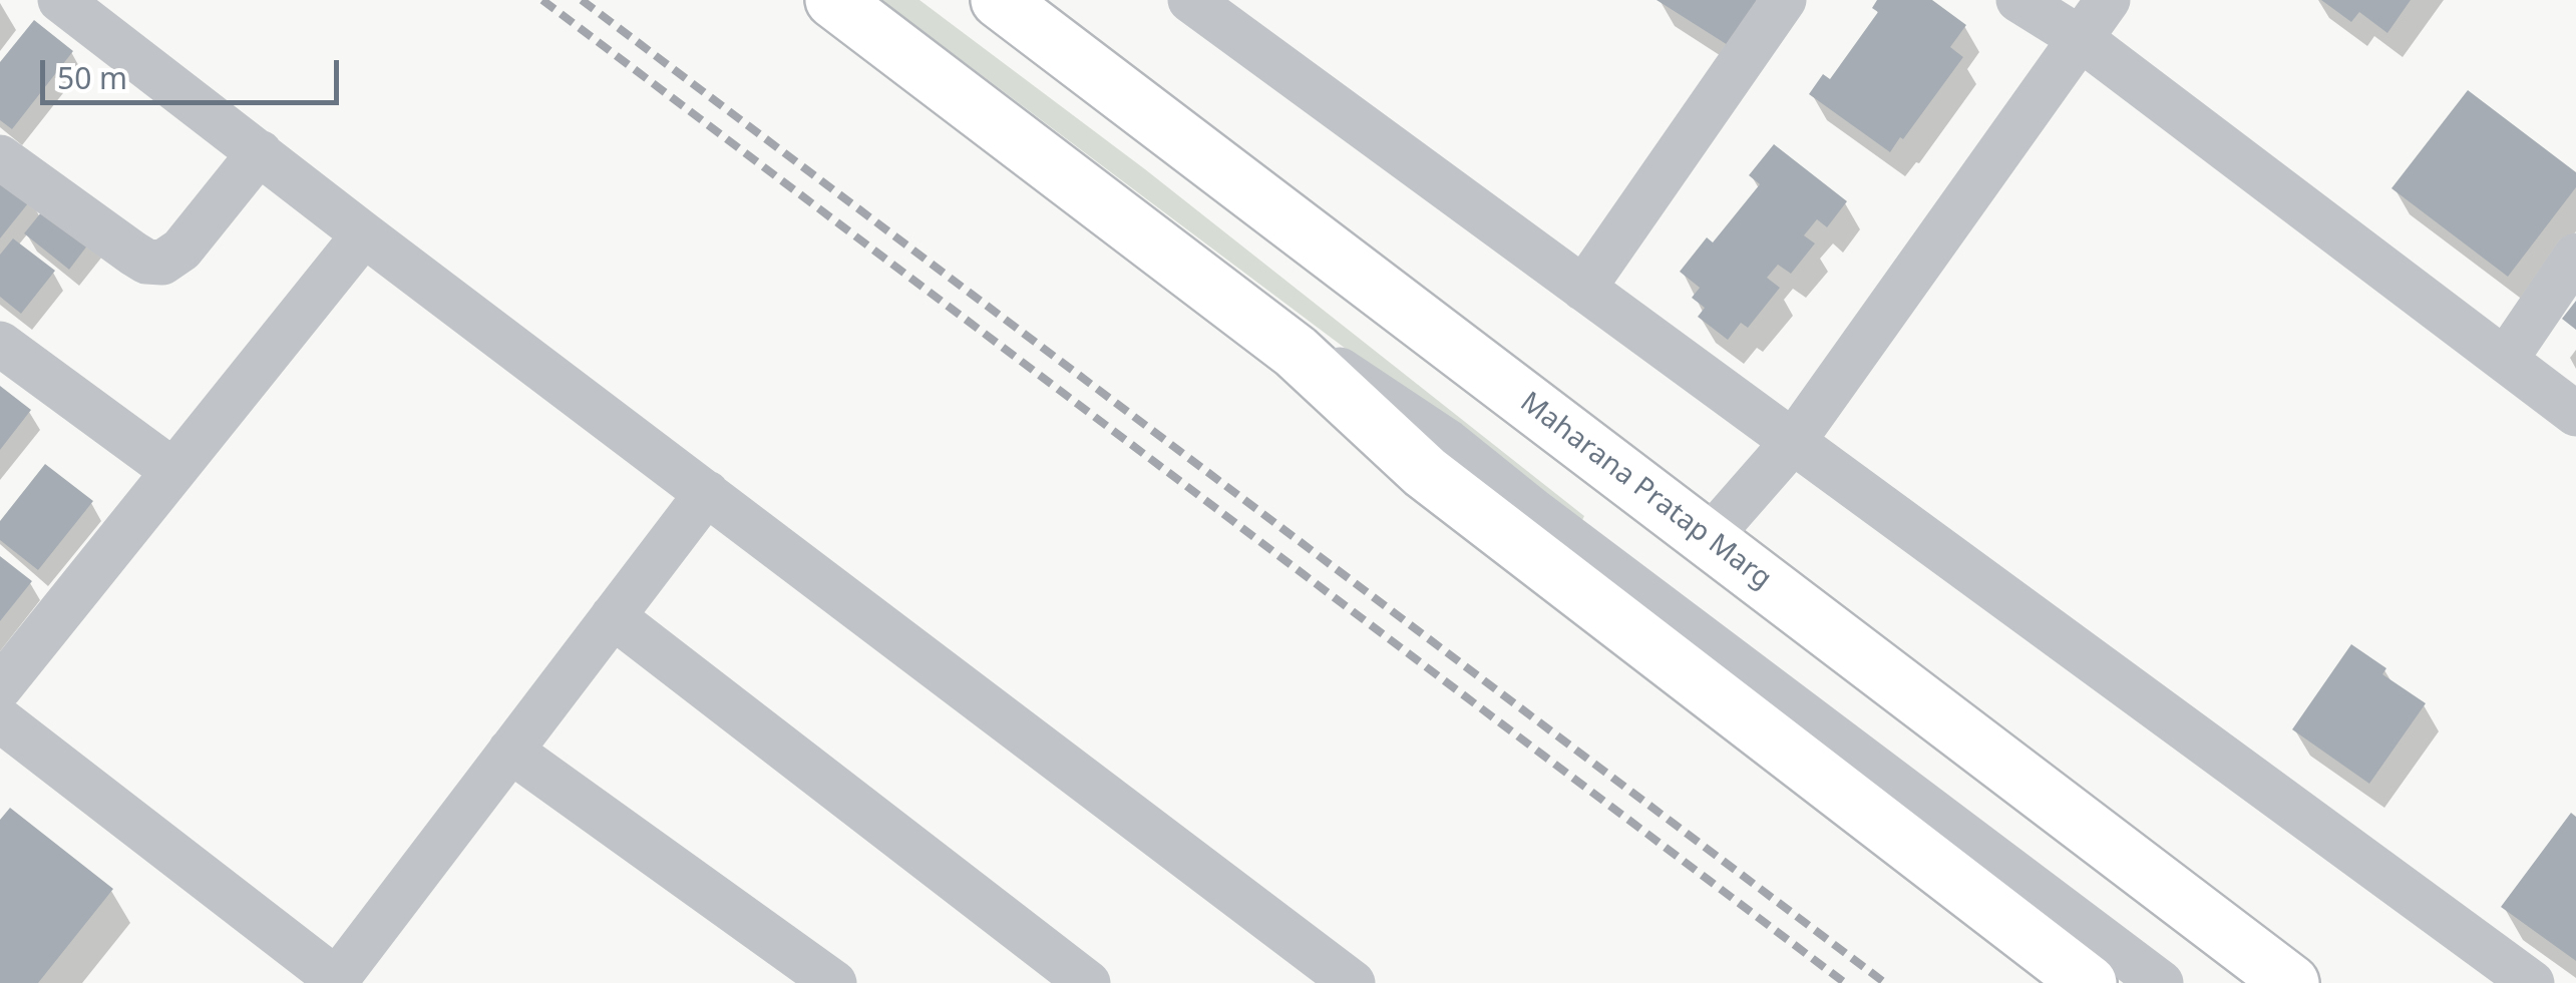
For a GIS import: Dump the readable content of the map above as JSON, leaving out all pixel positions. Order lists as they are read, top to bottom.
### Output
{
  "streets": {
    "main road": ["Maharana Pratap Marg"]
  },
  "scale_bar": "50 m"
}
